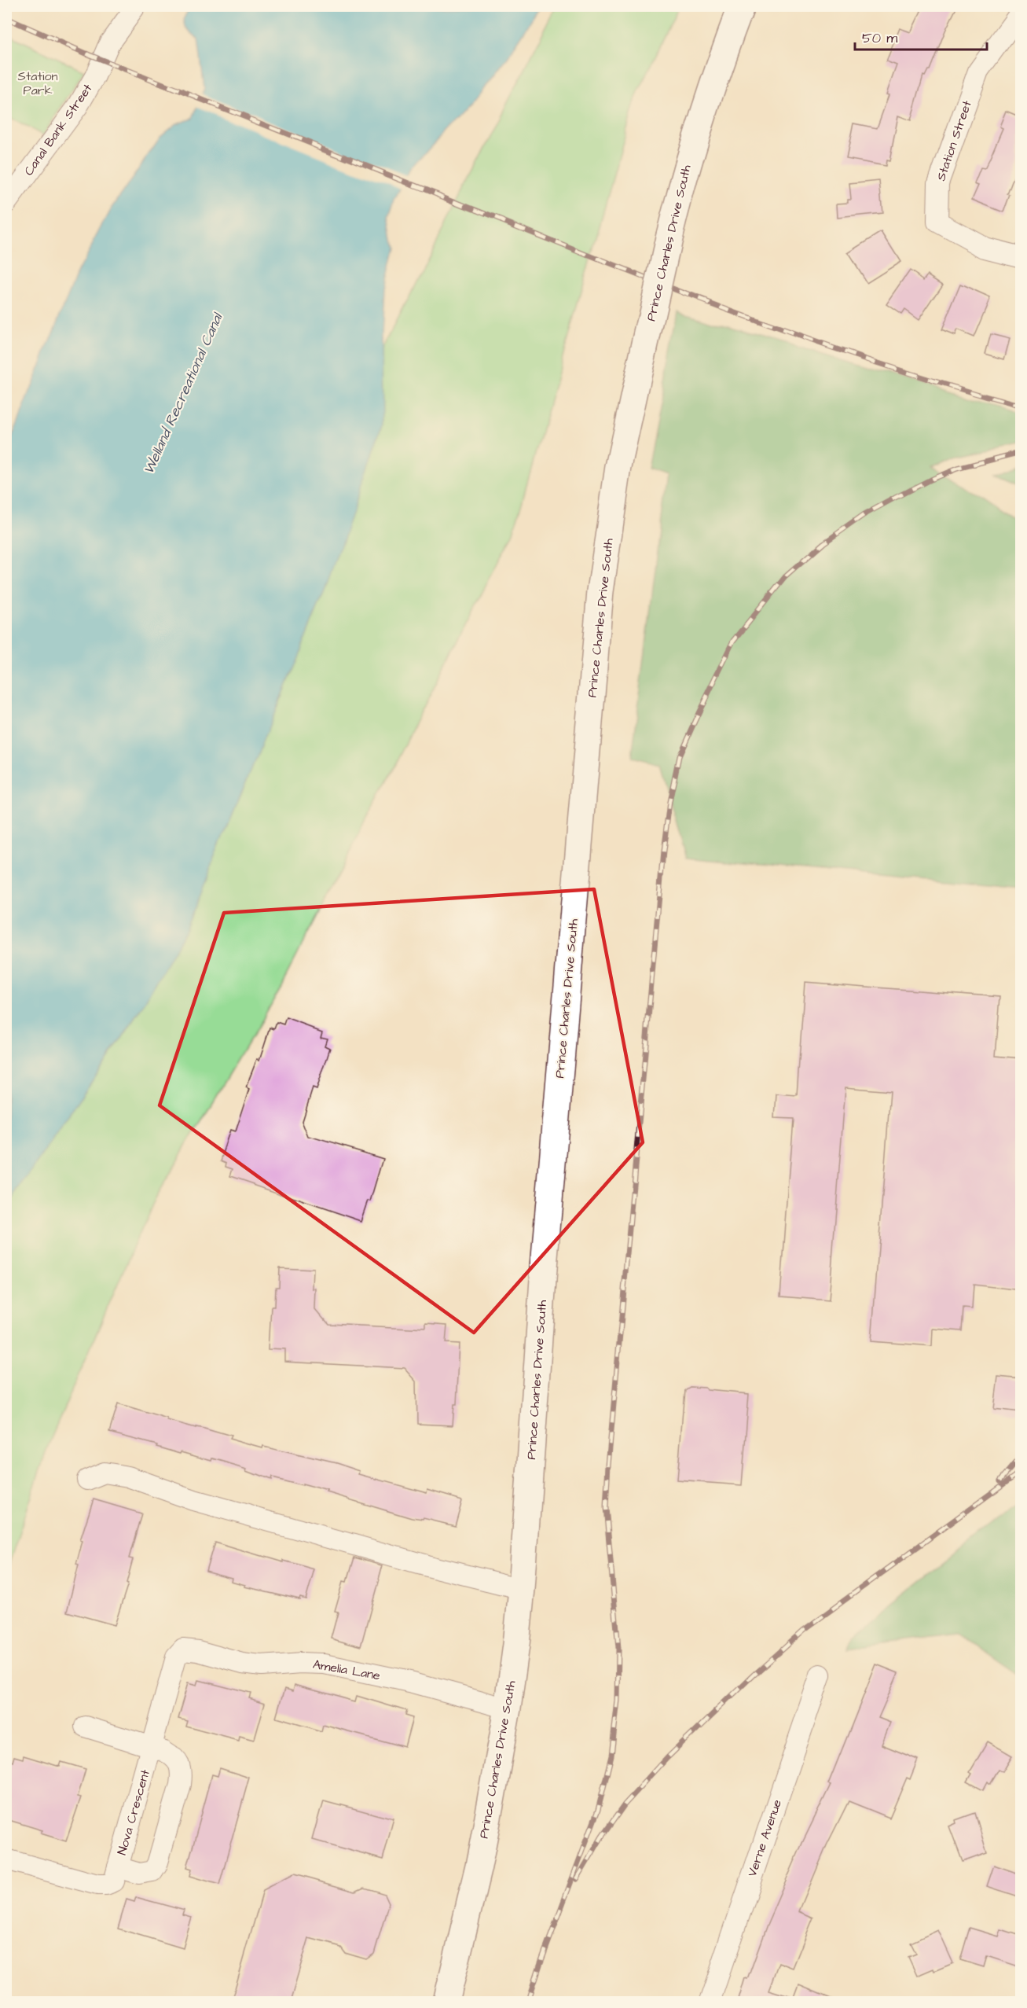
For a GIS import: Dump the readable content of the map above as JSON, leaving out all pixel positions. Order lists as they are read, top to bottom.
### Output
{
  "streets": {
    "main road": ["Prince Charles Drive South"],
    "street": [
      "Canal Bank Street",
      "Station Street",
      "Amelia Lane",
      "Nova Crescent",
      "Verne Avenue"
    ]
  },
  "crossings": [
    ["Prince Charles Drive South", "Amelia Lane"],
    ["Amelia Lane", "Nova Crescent"]
  ],
  "water": ["Welland Recreational Canal"],
  "parks": ["Station Park"],
  "scale_bar": "50 m"
}
